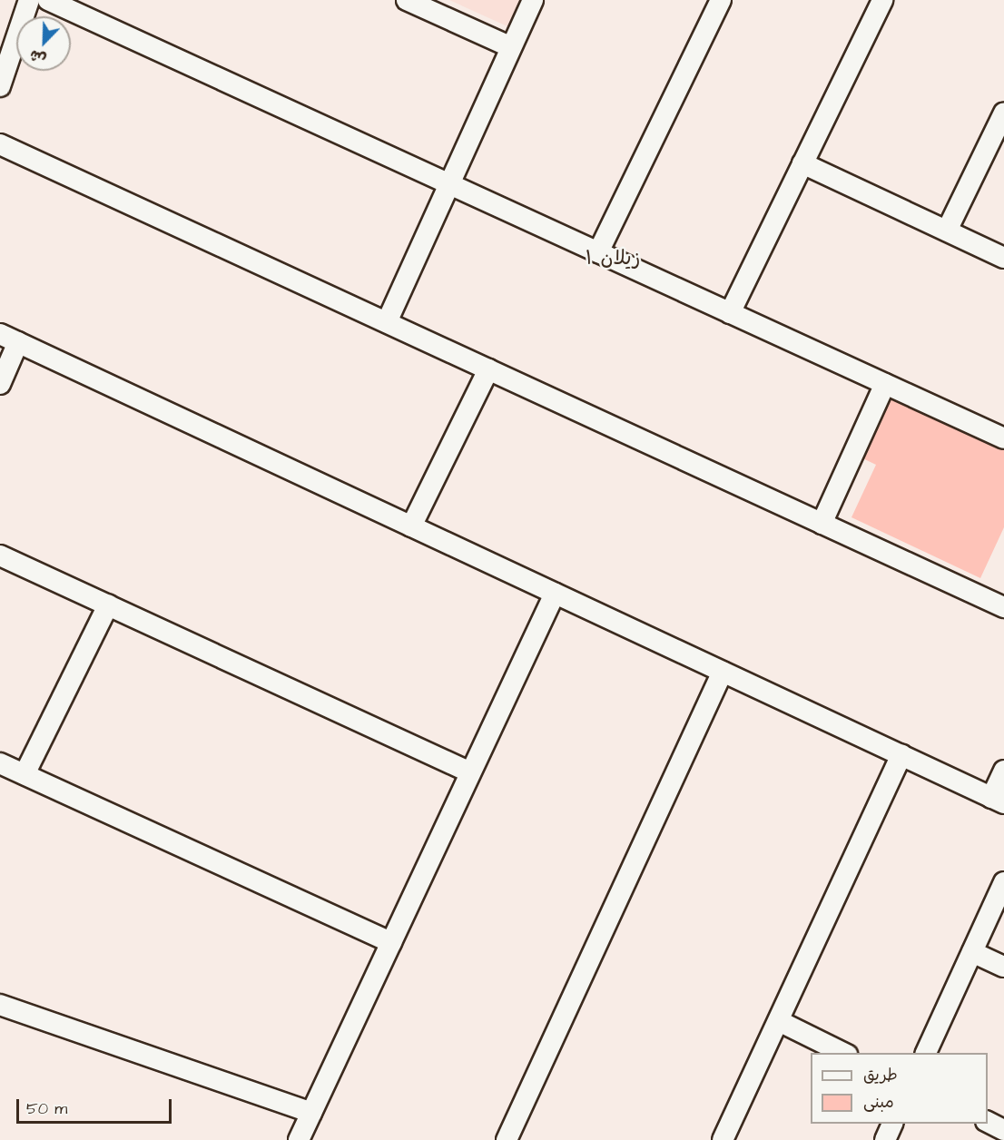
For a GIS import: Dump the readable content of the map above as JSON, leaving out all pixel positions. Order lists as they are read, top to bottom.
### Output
{
  "districts": ["زیلان ١"],
  "legend": ["طريق", "مبنى"],
  "scale_bar": "50 m",
  "north": "bottom left"
}
